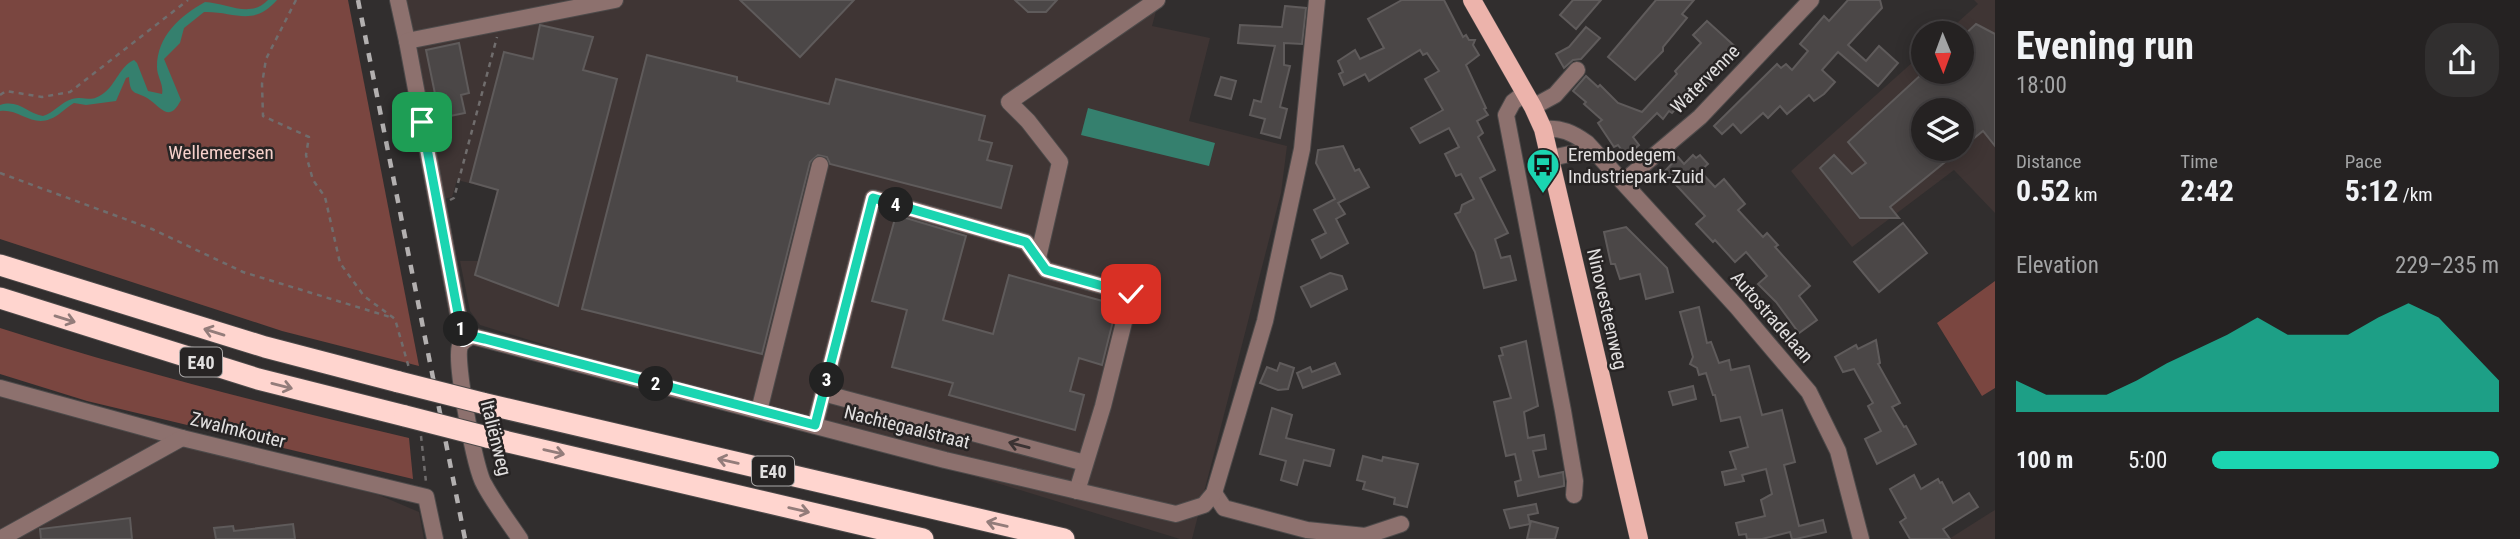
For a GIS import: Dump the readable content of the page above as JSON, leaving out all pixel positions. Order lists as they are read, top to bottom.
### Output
{
  "streets": {
    "highway": ["E40"],
    "main road": ["Ninovesteenweg"],
    "street": [
      "Watervenne",
      "Autostradelaan",
      "Nachtegaalstraat",
      "Zwalmkouter",
      "Italiënweg"
    ]
  },
  "crossings": [
    ["Watervenne", "Autostradelaan"],
    ["Ninovesteenweg", "Autostradelaan"],
    ["Nachtegaalstraat", "Italiënweg"]
  ],
  "parks": ["Wellemeersen"],
  "places": {
    "bus stop": ["Erembodegem Industriepark-Zuid"]
  },
  "north": "bottom",
  "page": {
    "heading": ["Evening run", "18:00"],
    "stats": [
      ["Distance", "0.52 km"],
      ["Time", "2:42"],
      ["Pace", "5:12 /km"]
    ],
    "pins": [
      "4",
      "1",
      "3",
      "2"
    ],
    "chart": ["Elevation", "229–235 m"],
    "list": [
      {
        "name": "100 m",
        "note": "5:00"
      }
    ]
  }
}
